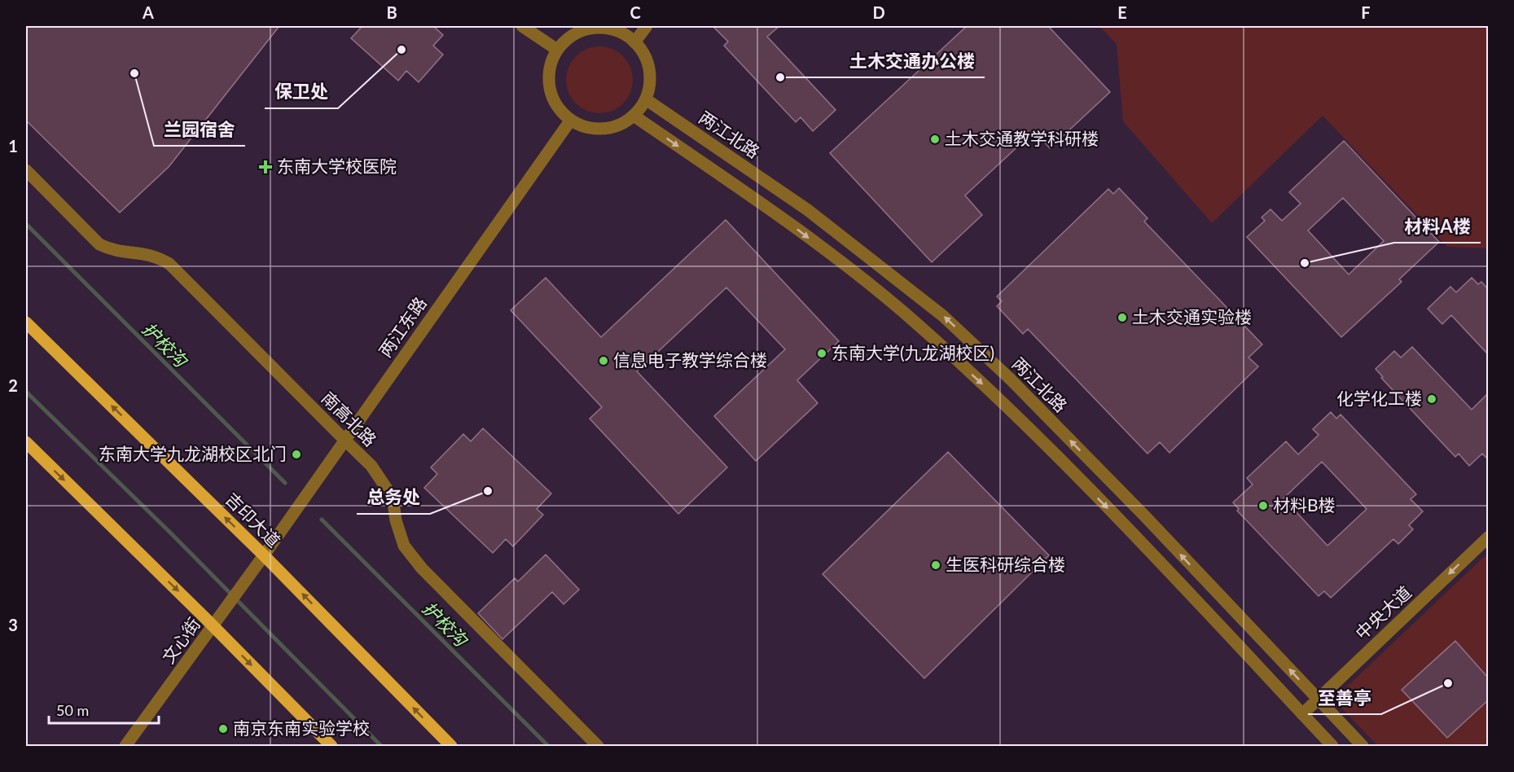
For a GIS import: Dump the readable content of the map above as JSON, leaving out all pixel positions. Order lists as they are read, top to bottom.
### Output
{
  "streets": {
    "main road": ["吉印大道"],
    "street": [
      "两江北路",
      "两江东路",
      "南高北路",
      "中央大道",
      "文心街"
    ]
  },
  "crossings": [
    ["两江北路", "两江东路"],
    ["两江北路", "中央大道"],
    ["两江东路", "南高北路"],
    ["两江东路", "吉印大道"],
    ["两江东路", "文心街"],
    ["吉印大道", "文心街"]
  ],
  "one_way": ["中央大道"],
  "water": ["护校沟"],
  "places": {
    "other": [
      "保卫处",
      "兰园宿舍",
      "土木交通办公楼",
      "土木交通教学科研楼",
      "材料A楼",
      "土木交通实验楼",
      "东南大学(九龙湖校区)",
      "信息电子教学综合楼",
      "化学化工楼",
      "东南大学九龙湖校区北门",
      "总务处",
      "材料B楼",
      "生医科研综合楼",
      "至善亭",
      "南京东南实验学校"
    ],
    "health": ["东南大学校医院"]
  },
  "scale_bar": "50 m",
  "grid": {
    "columns": [
      "A",
      "B",
      "C",
      "D",
      "E",
      "F"
    ],
    "rows": ["1", "2", "3"]
  }
}
